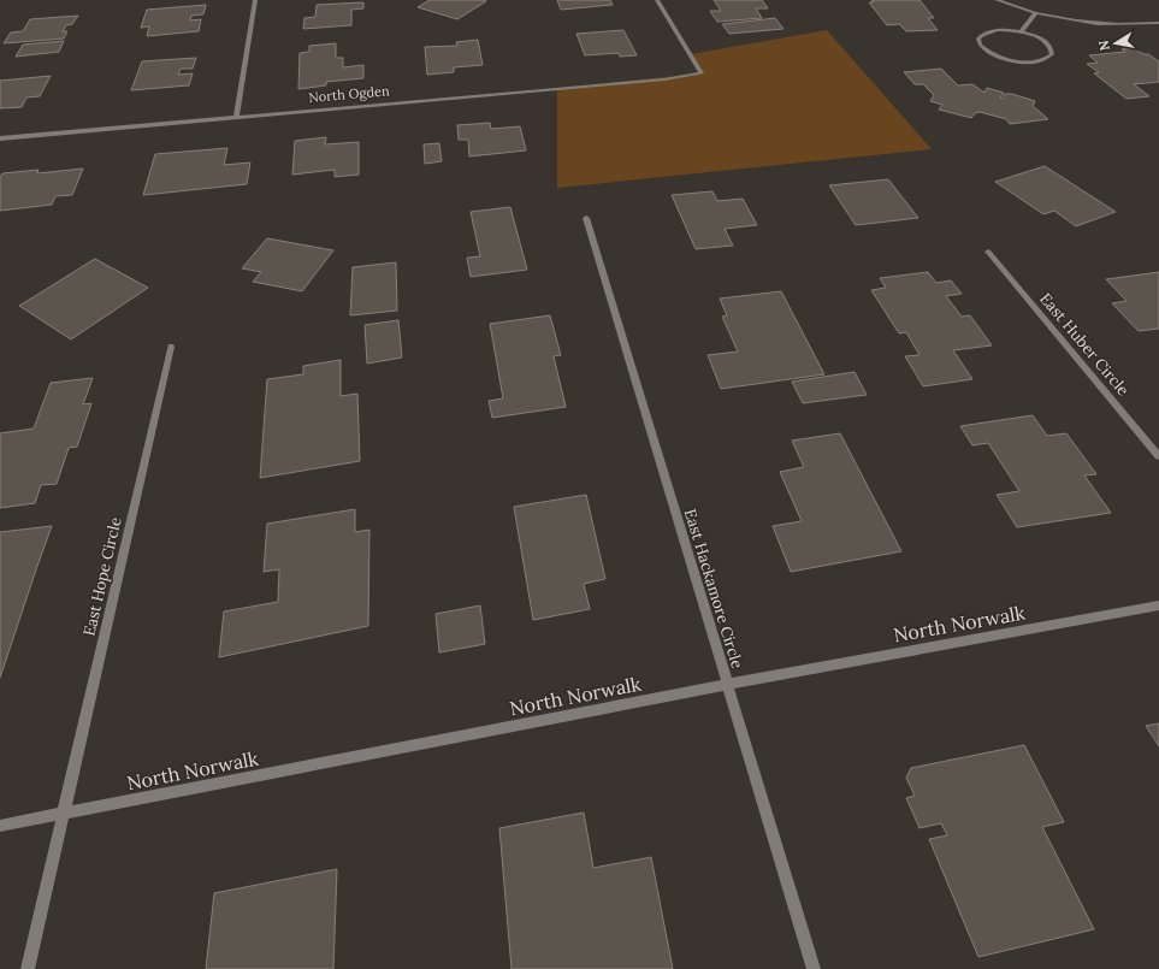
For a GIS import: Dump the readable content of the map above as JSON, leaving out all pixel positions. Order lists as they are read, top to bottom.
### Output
{
  "streets": {
    "street": [
      "North Ogden",
      "East Huber Circle",
      "East Hope Circle",
      "East Hackamore Circle",
      "North Norwalk"
    ]
  },
  "crossings": [
    ["East Hope Circle", "North Norwalk"],
    ["East Hackamore Circle", "North Norwalk"]
  ],
  "north": "left"
}
